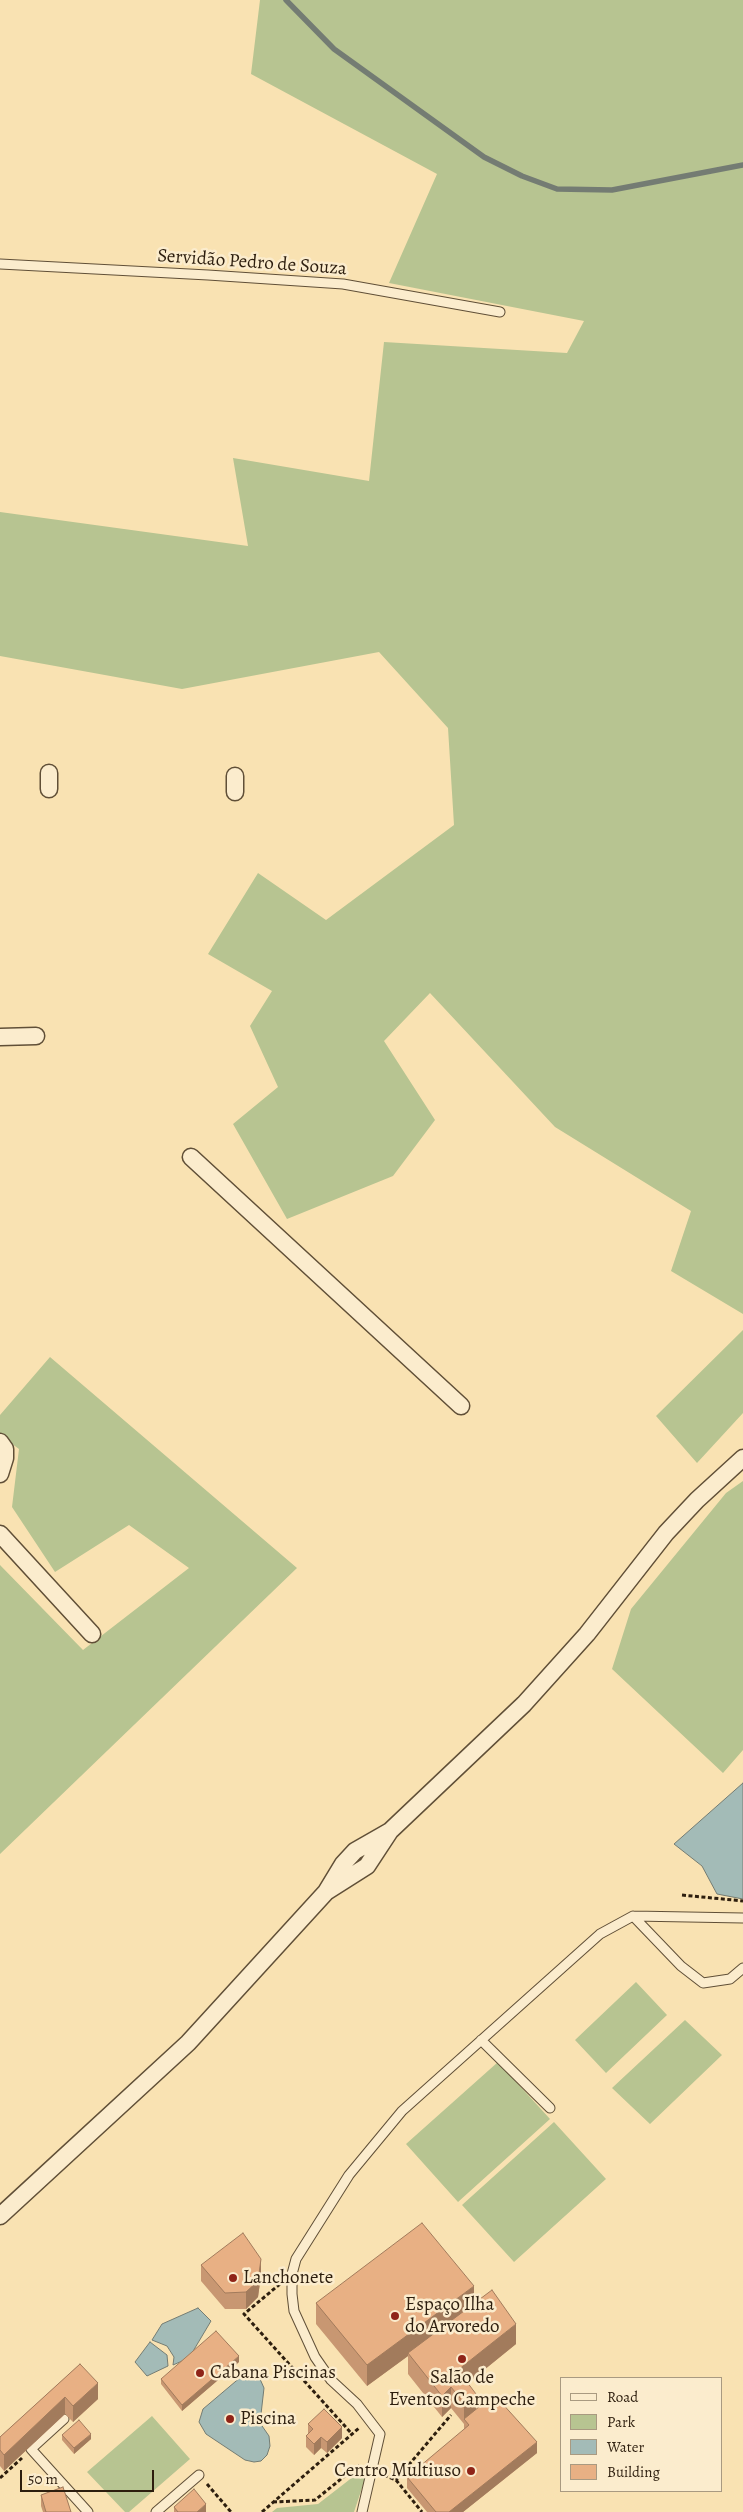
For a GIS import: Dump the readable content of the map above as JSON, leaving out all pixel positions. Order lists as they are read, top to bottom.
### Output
{
  "streets": {
    "lane": ["Servidão Pedro de Souza"]
  },
  "places": [
    "Lanchonete",
    "Espaço Ilha do Arvoredo",
    "Salão de Eventos Campeche",
    "Cabana Piscinas",
    "Piscina",
    "Centro Multiuso"
  ],
  "legend": [
    "Road",
    "Park",
    "Water",
    "Building"
  ],
  "scale_bar": "50 m"
}
